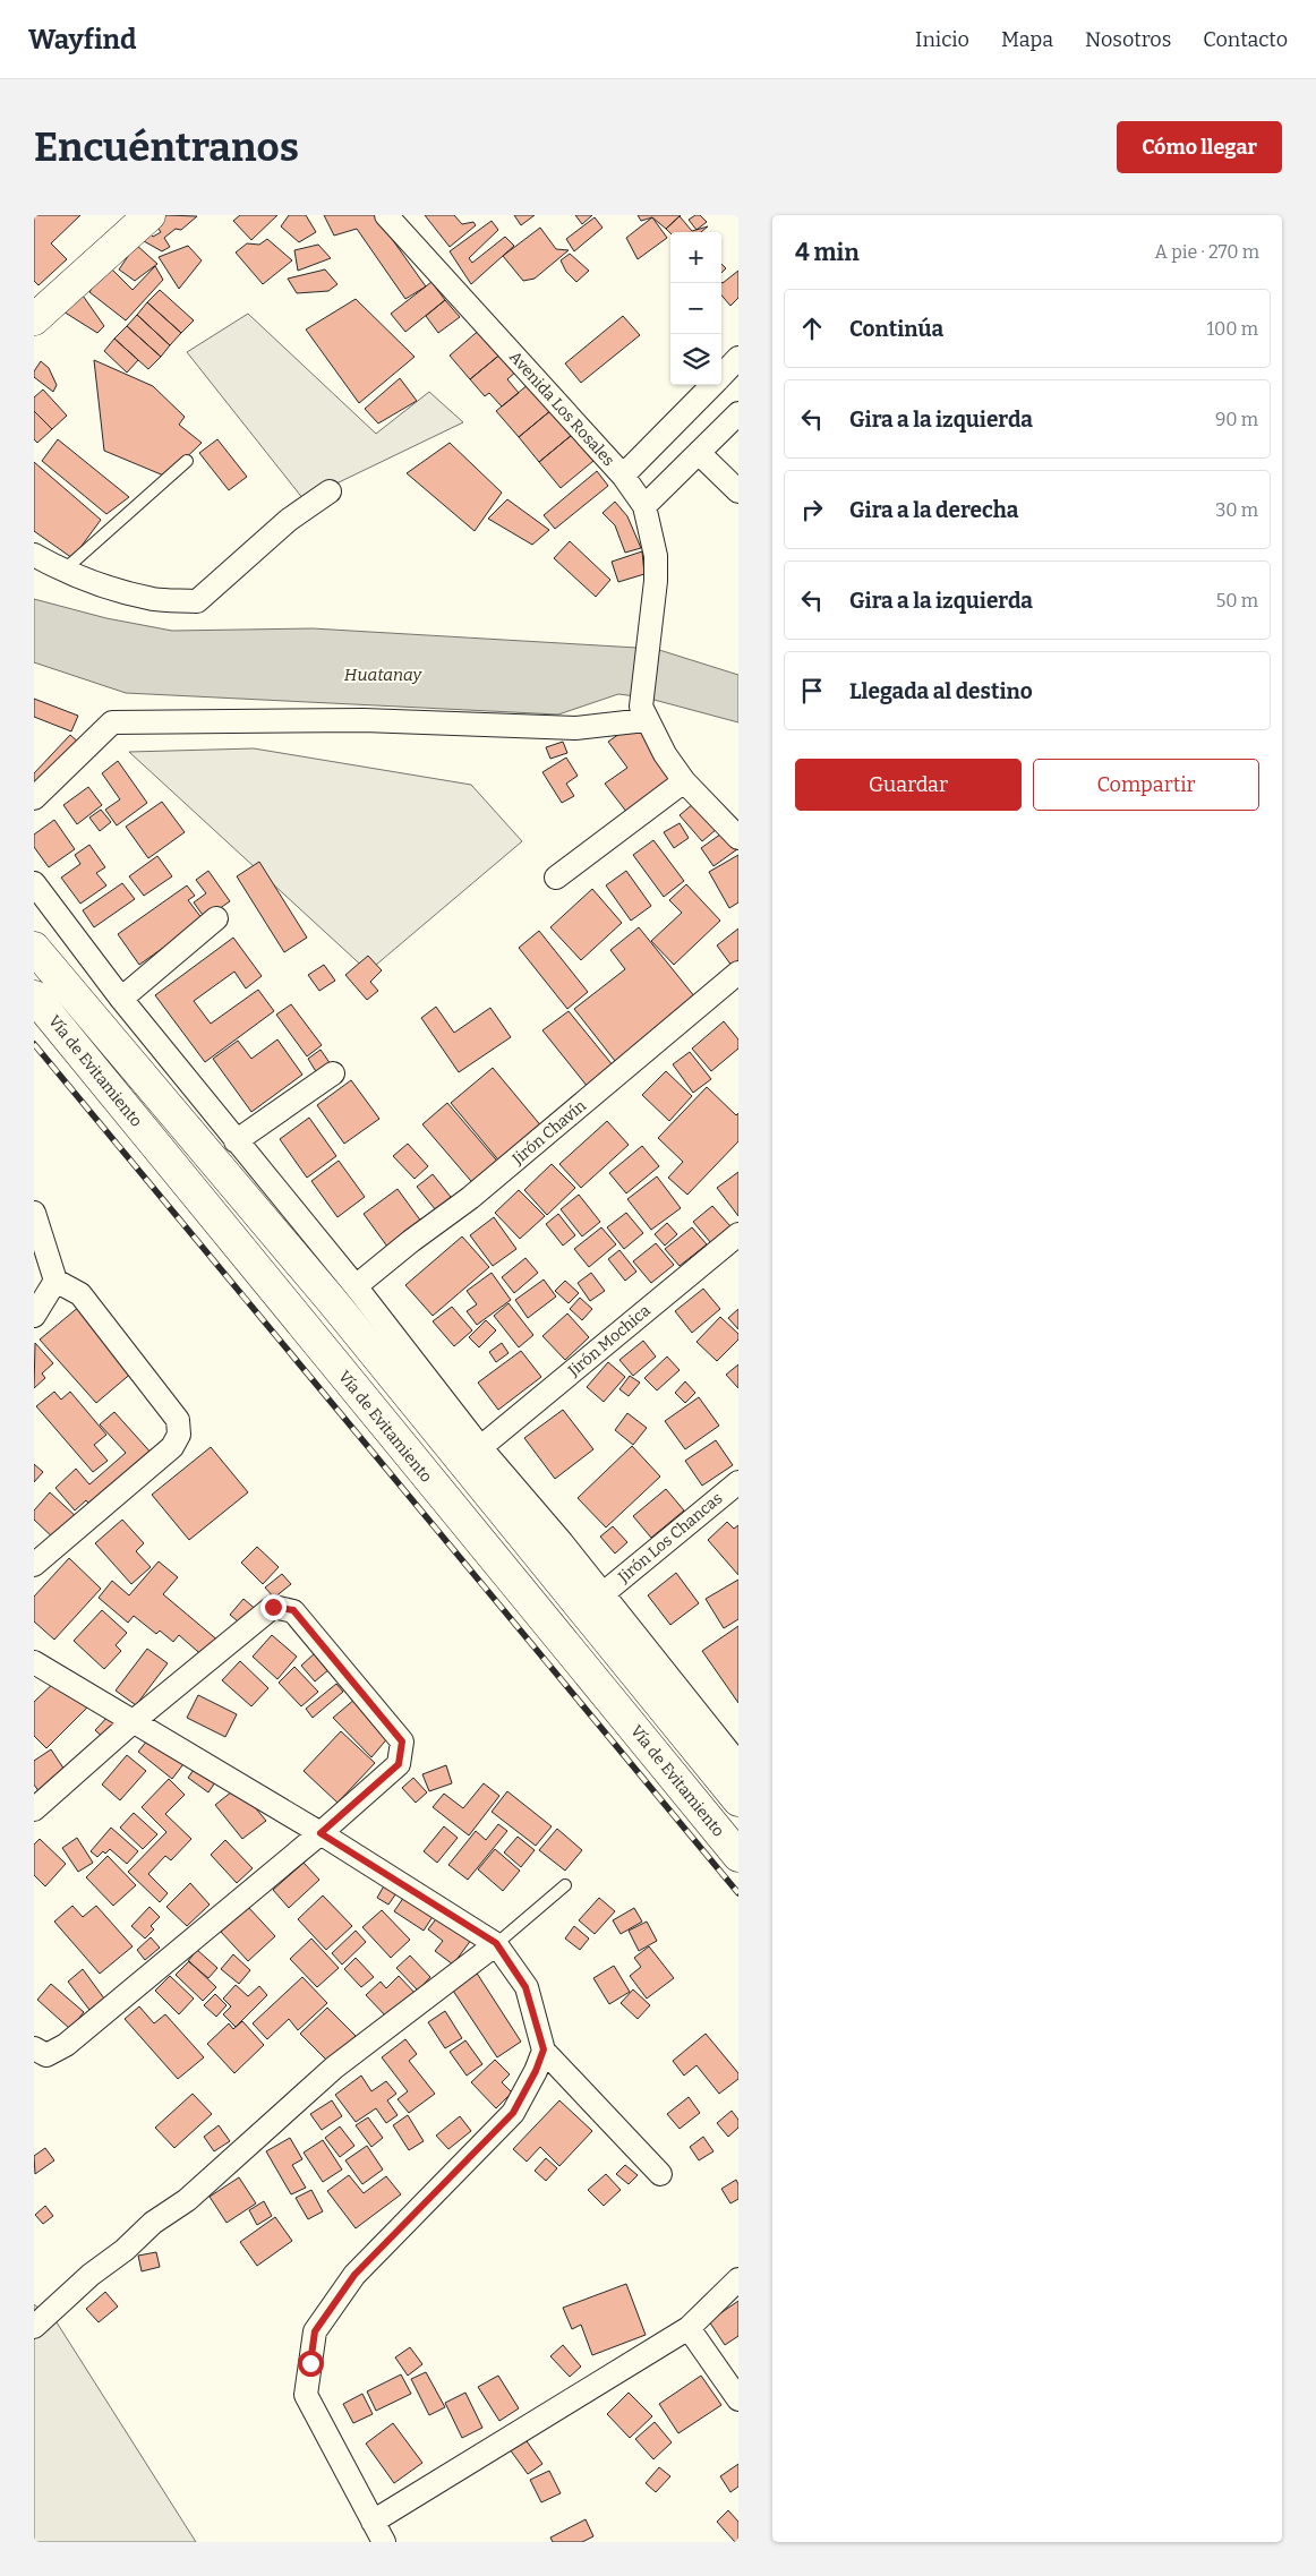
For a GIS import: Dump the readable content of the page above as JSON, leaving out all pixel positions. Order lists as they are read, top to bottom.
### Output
{
  "streets": {
    "highway": ["Vía de Evitamiento"],
    "street": [
      "Avenida Los Rosales",
      "Jirón Chavín",
      "Jirón Mochica",
      "Jirón Los Chancas"
    ]
  },
  "crossings": [
    ["Vía de Evitamiento", "Jirón Mochica"]
  ],
  "water": ["Huatanay"],
  "page": {
    "header": "Wayfind",
    "nav": [
      "Inicio",
      "Mapa",
      "Nosotros",
      "Contacto"
    ],
    "buttons": [
      "Cómo llegar",
      ["Guardar", "Compartir"]
    ],
    "title": "Encuéntranos",
    "heading": ["4 min", "A pie · 270 m"],
    "map_buttons": ["+", "−"],
    "list": [
      ["Continúa", "100 m"],
      ["Gira a la izquierda", "90 m"],
      ["Gira a la derecha", "30 m"],
      ["Gira a la izquierda", "50 m"],
      "Llegada al destino"
    ]
  }
}
